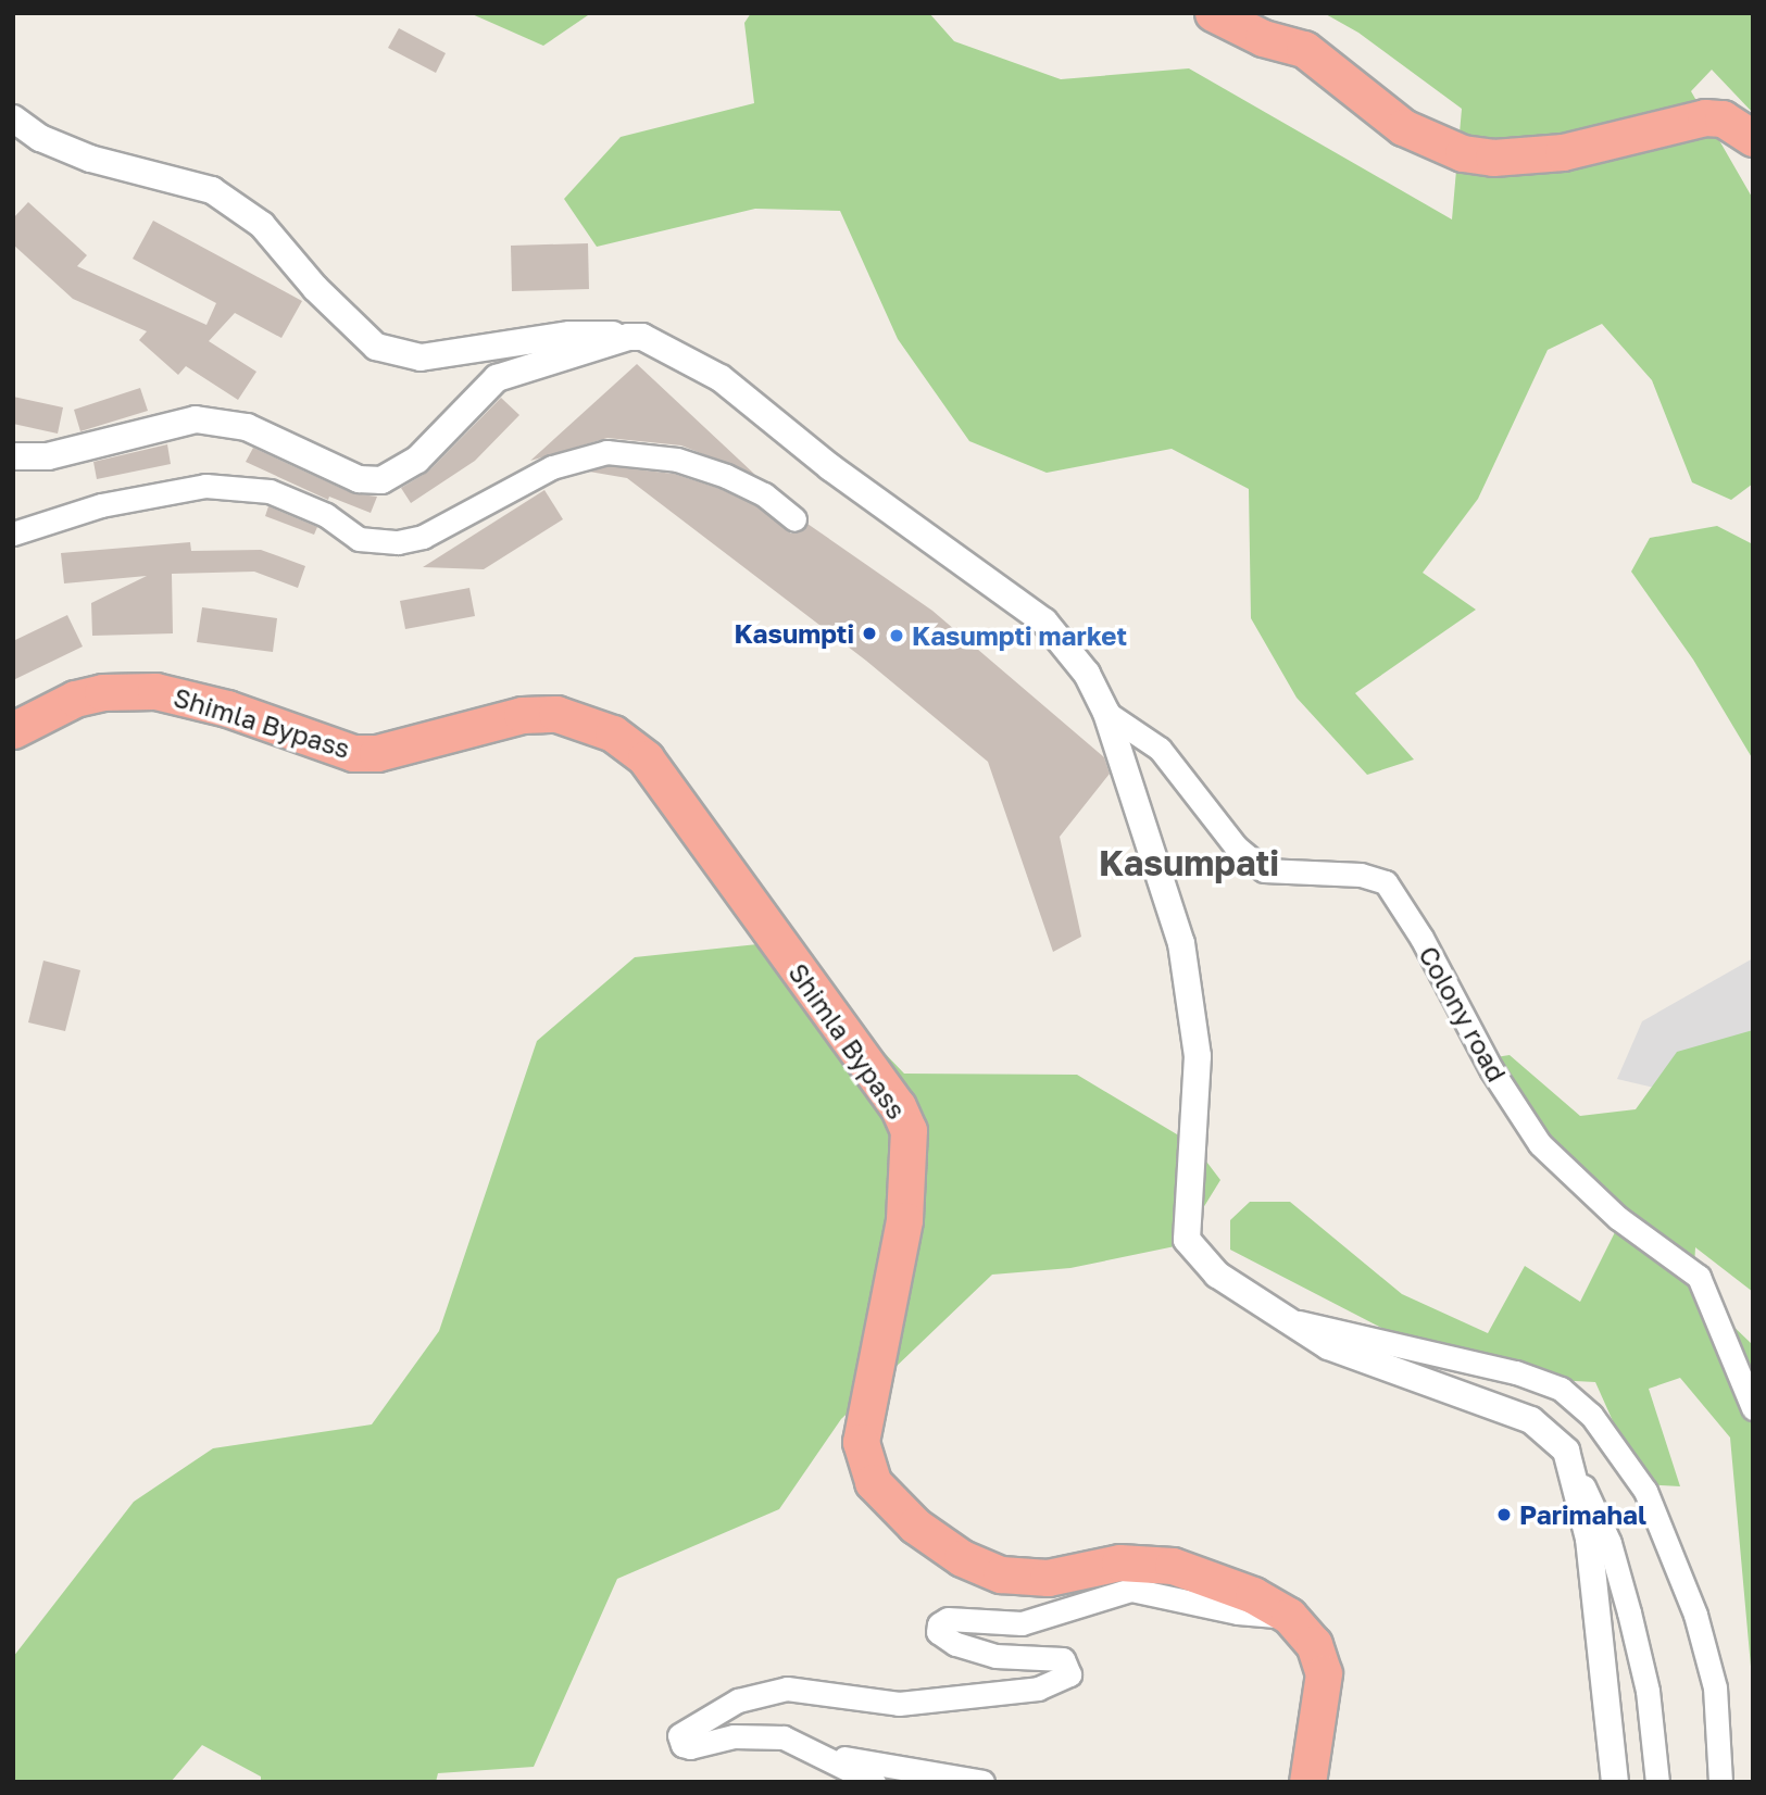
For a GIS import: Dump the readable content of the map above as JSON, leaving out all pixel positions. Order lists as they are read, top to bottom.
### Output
{
  "streets": {
    "highway": ["Shimla Bypass"],
    "street": ["Colony road"]
  },
  "districts": ["Kasumpati"],
  "places": ["Kasumpti", "Kasumpti market", "Parimahal"]
}
